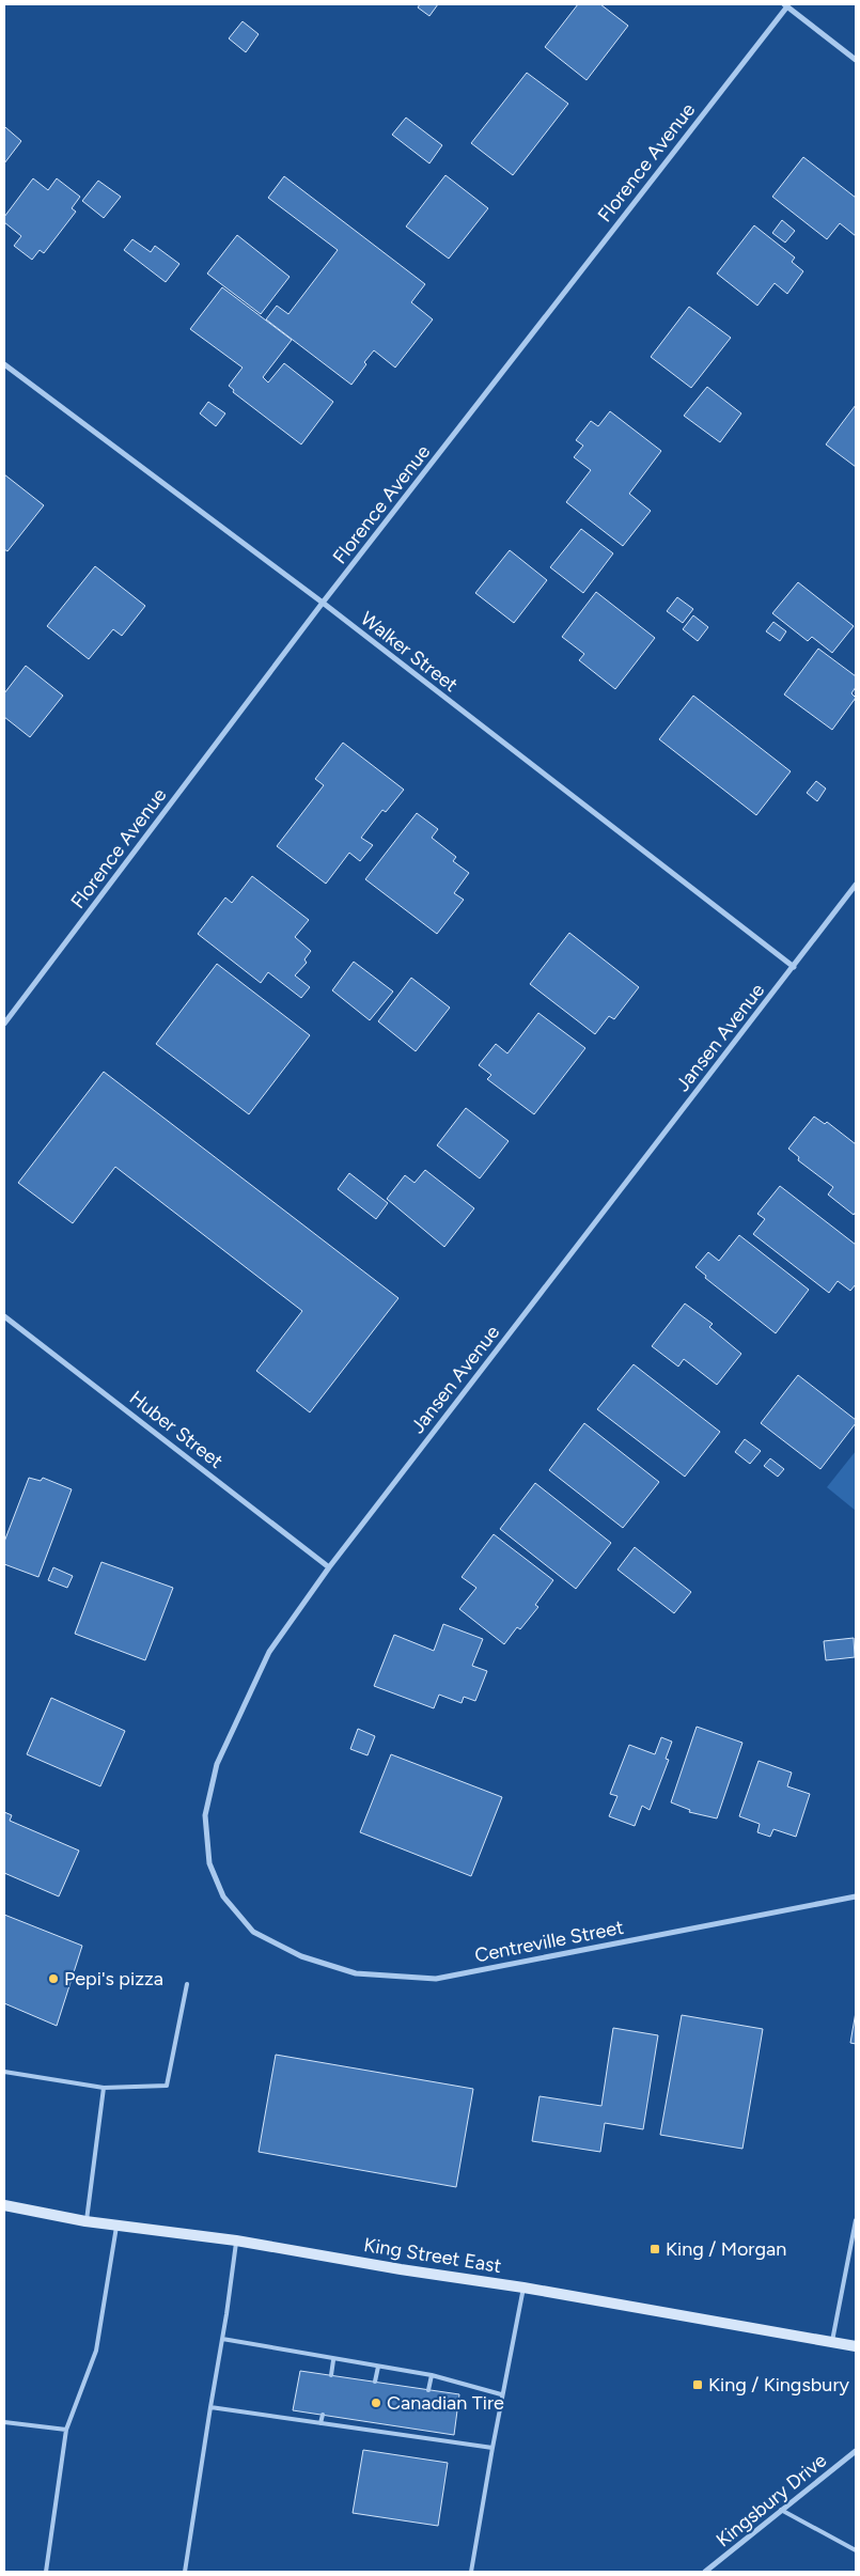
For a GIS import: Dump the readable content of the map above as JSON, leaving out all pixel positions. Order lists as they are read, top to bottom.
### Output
{
  "streets": {
    "main road": ["King Street East"],
    "street": [
      "Florence Avenue",
      "Walker Street",
      "Jansen Avenue",
      "Huber Street",
      "Centreville Street",
      "Kingsbury Drive"
    ]
  },
  "crossings": [
    ["Florence Avenue", "Walker Street"],
    ["Walker Street", "Jansen Avenue"],
    ["Jansen Avenue", "Huber Street"],
    ["Jansen Avenue", "Centreville Street"]
  ],
  "places": {
    "other": ["Pepi's pizza", "Canadian Tire"],
    "transit": ["King / Morgan", "King / Kingsbury"]
  }
}
